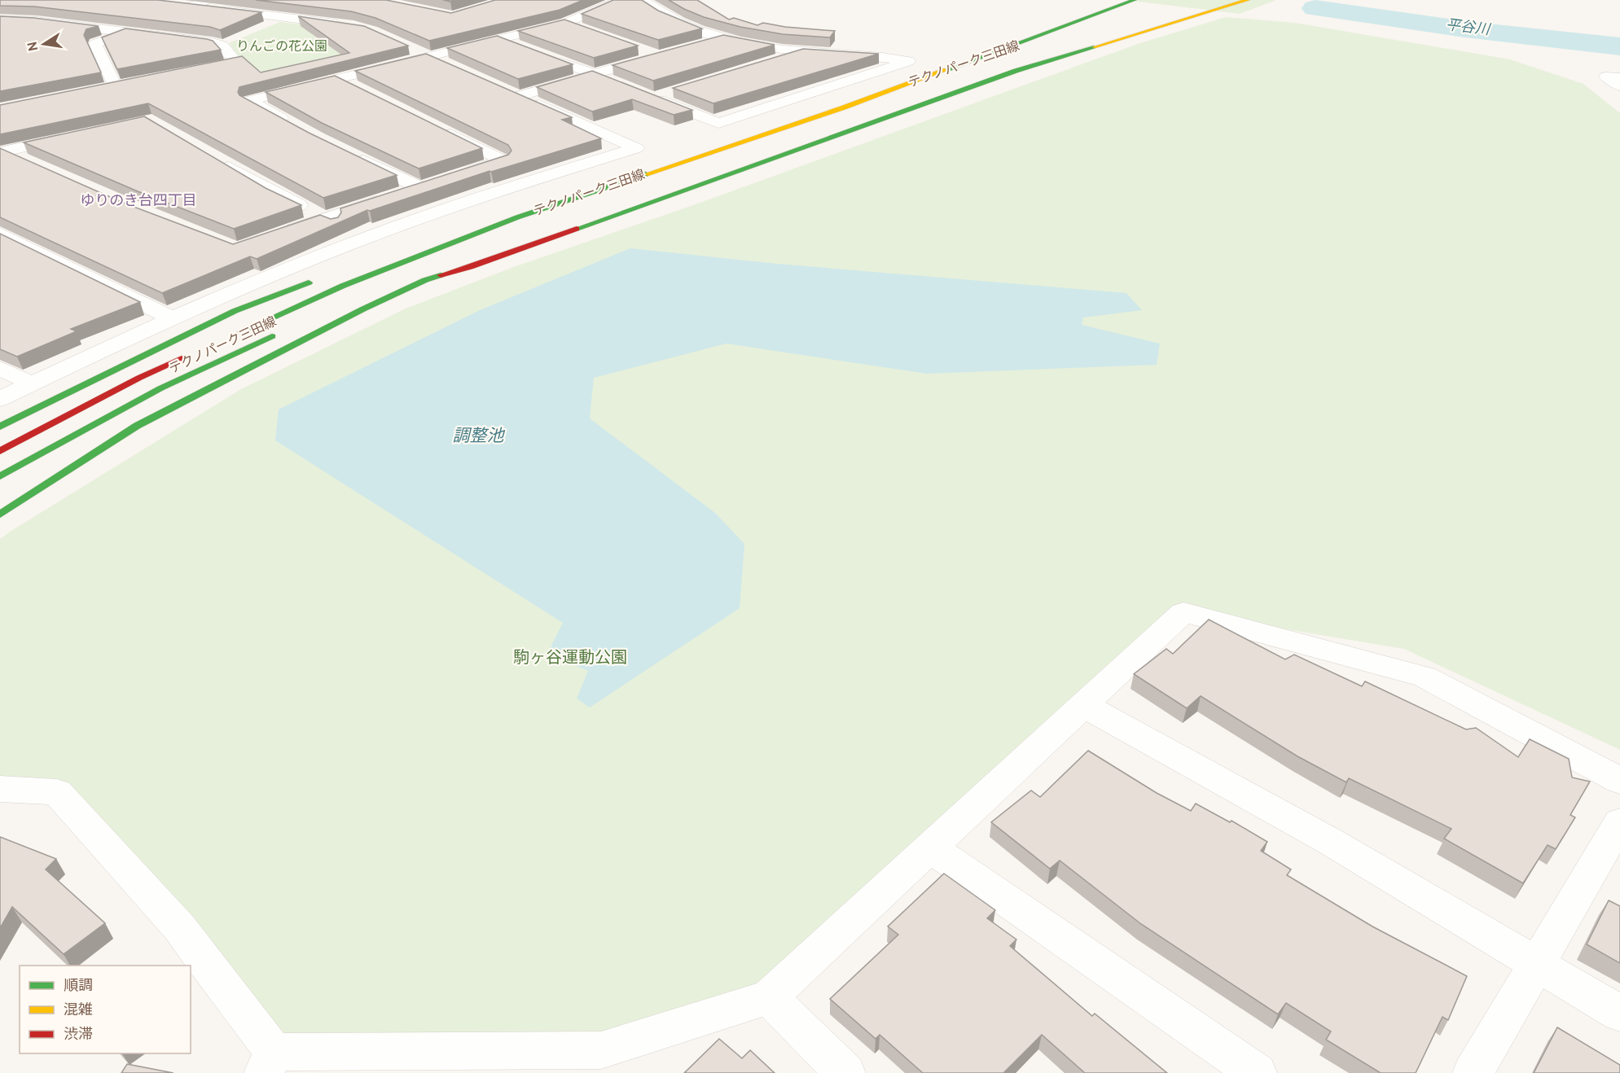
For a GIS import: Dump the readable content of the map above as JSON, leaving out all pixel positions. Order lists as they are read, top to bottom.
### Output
{
  "streets": {
    "main road": ["テクノパーク三田線"]
  },
  "districts": ["ゆりのき台四丁目"],
  "water": ["平谷川", "調整池"],
  "parks": ["りんごの花公園", "駒ヶ谷運動公園"],
  "legend": ["順調", "混雑", "渋滞"],
  "north": "left"
}
